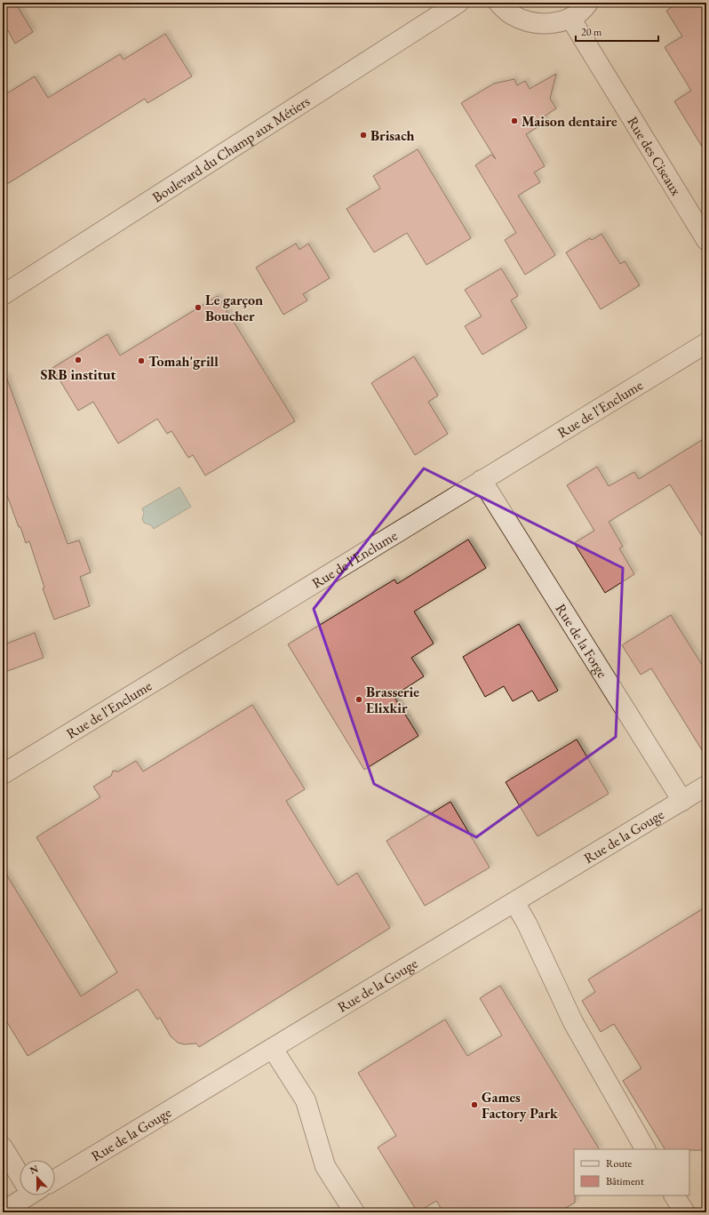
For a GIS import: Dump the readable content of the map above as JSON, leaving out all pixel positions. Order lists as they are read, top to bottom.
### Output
{
  "streets": {
    "street": [
      "Boulevard du Champ aux Métiers",
      "Rue des Ciseaux",
      "Rue de l'Enclume",
      "Rue de la Forge",
      "Rue de la Gouge"
    ]
  },
  "crossings": [
    ["Rue de l'Enclume", "Rue de la Forge"],
    ["Rue de la Forge", "Rue de la Gouge"]
  ],
  "places": [
    "Maison dentaire",
    "Brisach",
    "Le garçon Boucher",
    "SRB institut",
    "Tomah'grill",
    "Brasserie Elixkir",
    "Games Factory Park"
  ],
  "legend": ["Route", "Bâtiment"],
  "scale_bar": "20 m",
  "north": "top"
}
